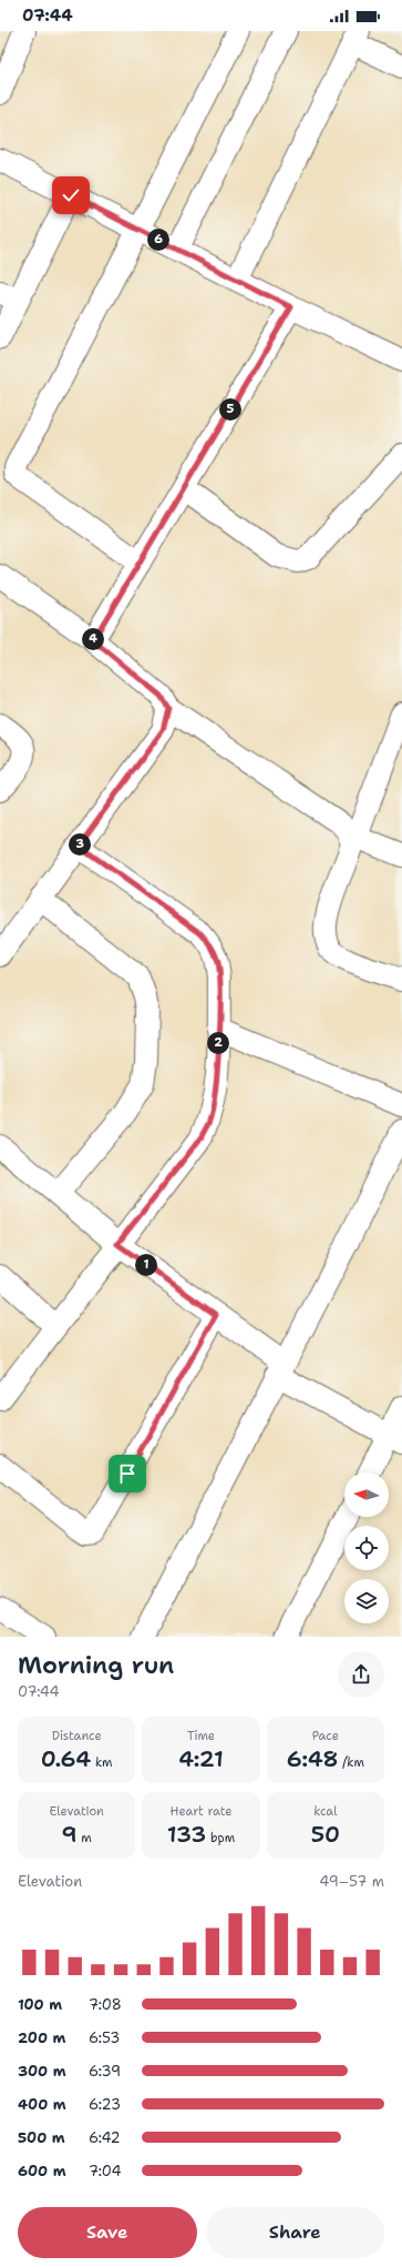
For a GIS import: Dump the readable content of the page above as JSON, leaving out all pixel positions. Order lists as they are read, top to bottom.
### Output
{
  "north": "left",
  "page": {
    "status": "07:44",
    "pins": [
      "6",
      "5",
      "4",
      "3",
      "2",
      "1"
    ],
    "heading": ["Morning run", "07:44"],
    "stats": [
      ["Distance", "0.64 km"],
      ["Time", "4:21"],
      ["Pace", "6:48 /km"],
      ["Elevation", "9 m"],
      ["Heart rate", "133 bpm"],
      ["kcal", "50"]
    ],
    "chart": ["Elevation", "49–57 m"],
    "list": [
      {
        "name": "100 m",
        "note": "7:08"
      },
      {
        "name": "200 m",
        "note": "6:53"
      },
      {
        "name": "300 m",
        "note": "6:39"
      },
      {
        "name": "400 m",
        "note": "6:23"
      },
      {
        "name": "500 m",
        "note": "6:42"
      },
      {
        "name": "600 m",
        "note": "7:04"
      }
    ],
    "buttons": ["Save", "Share"]
  }
}
